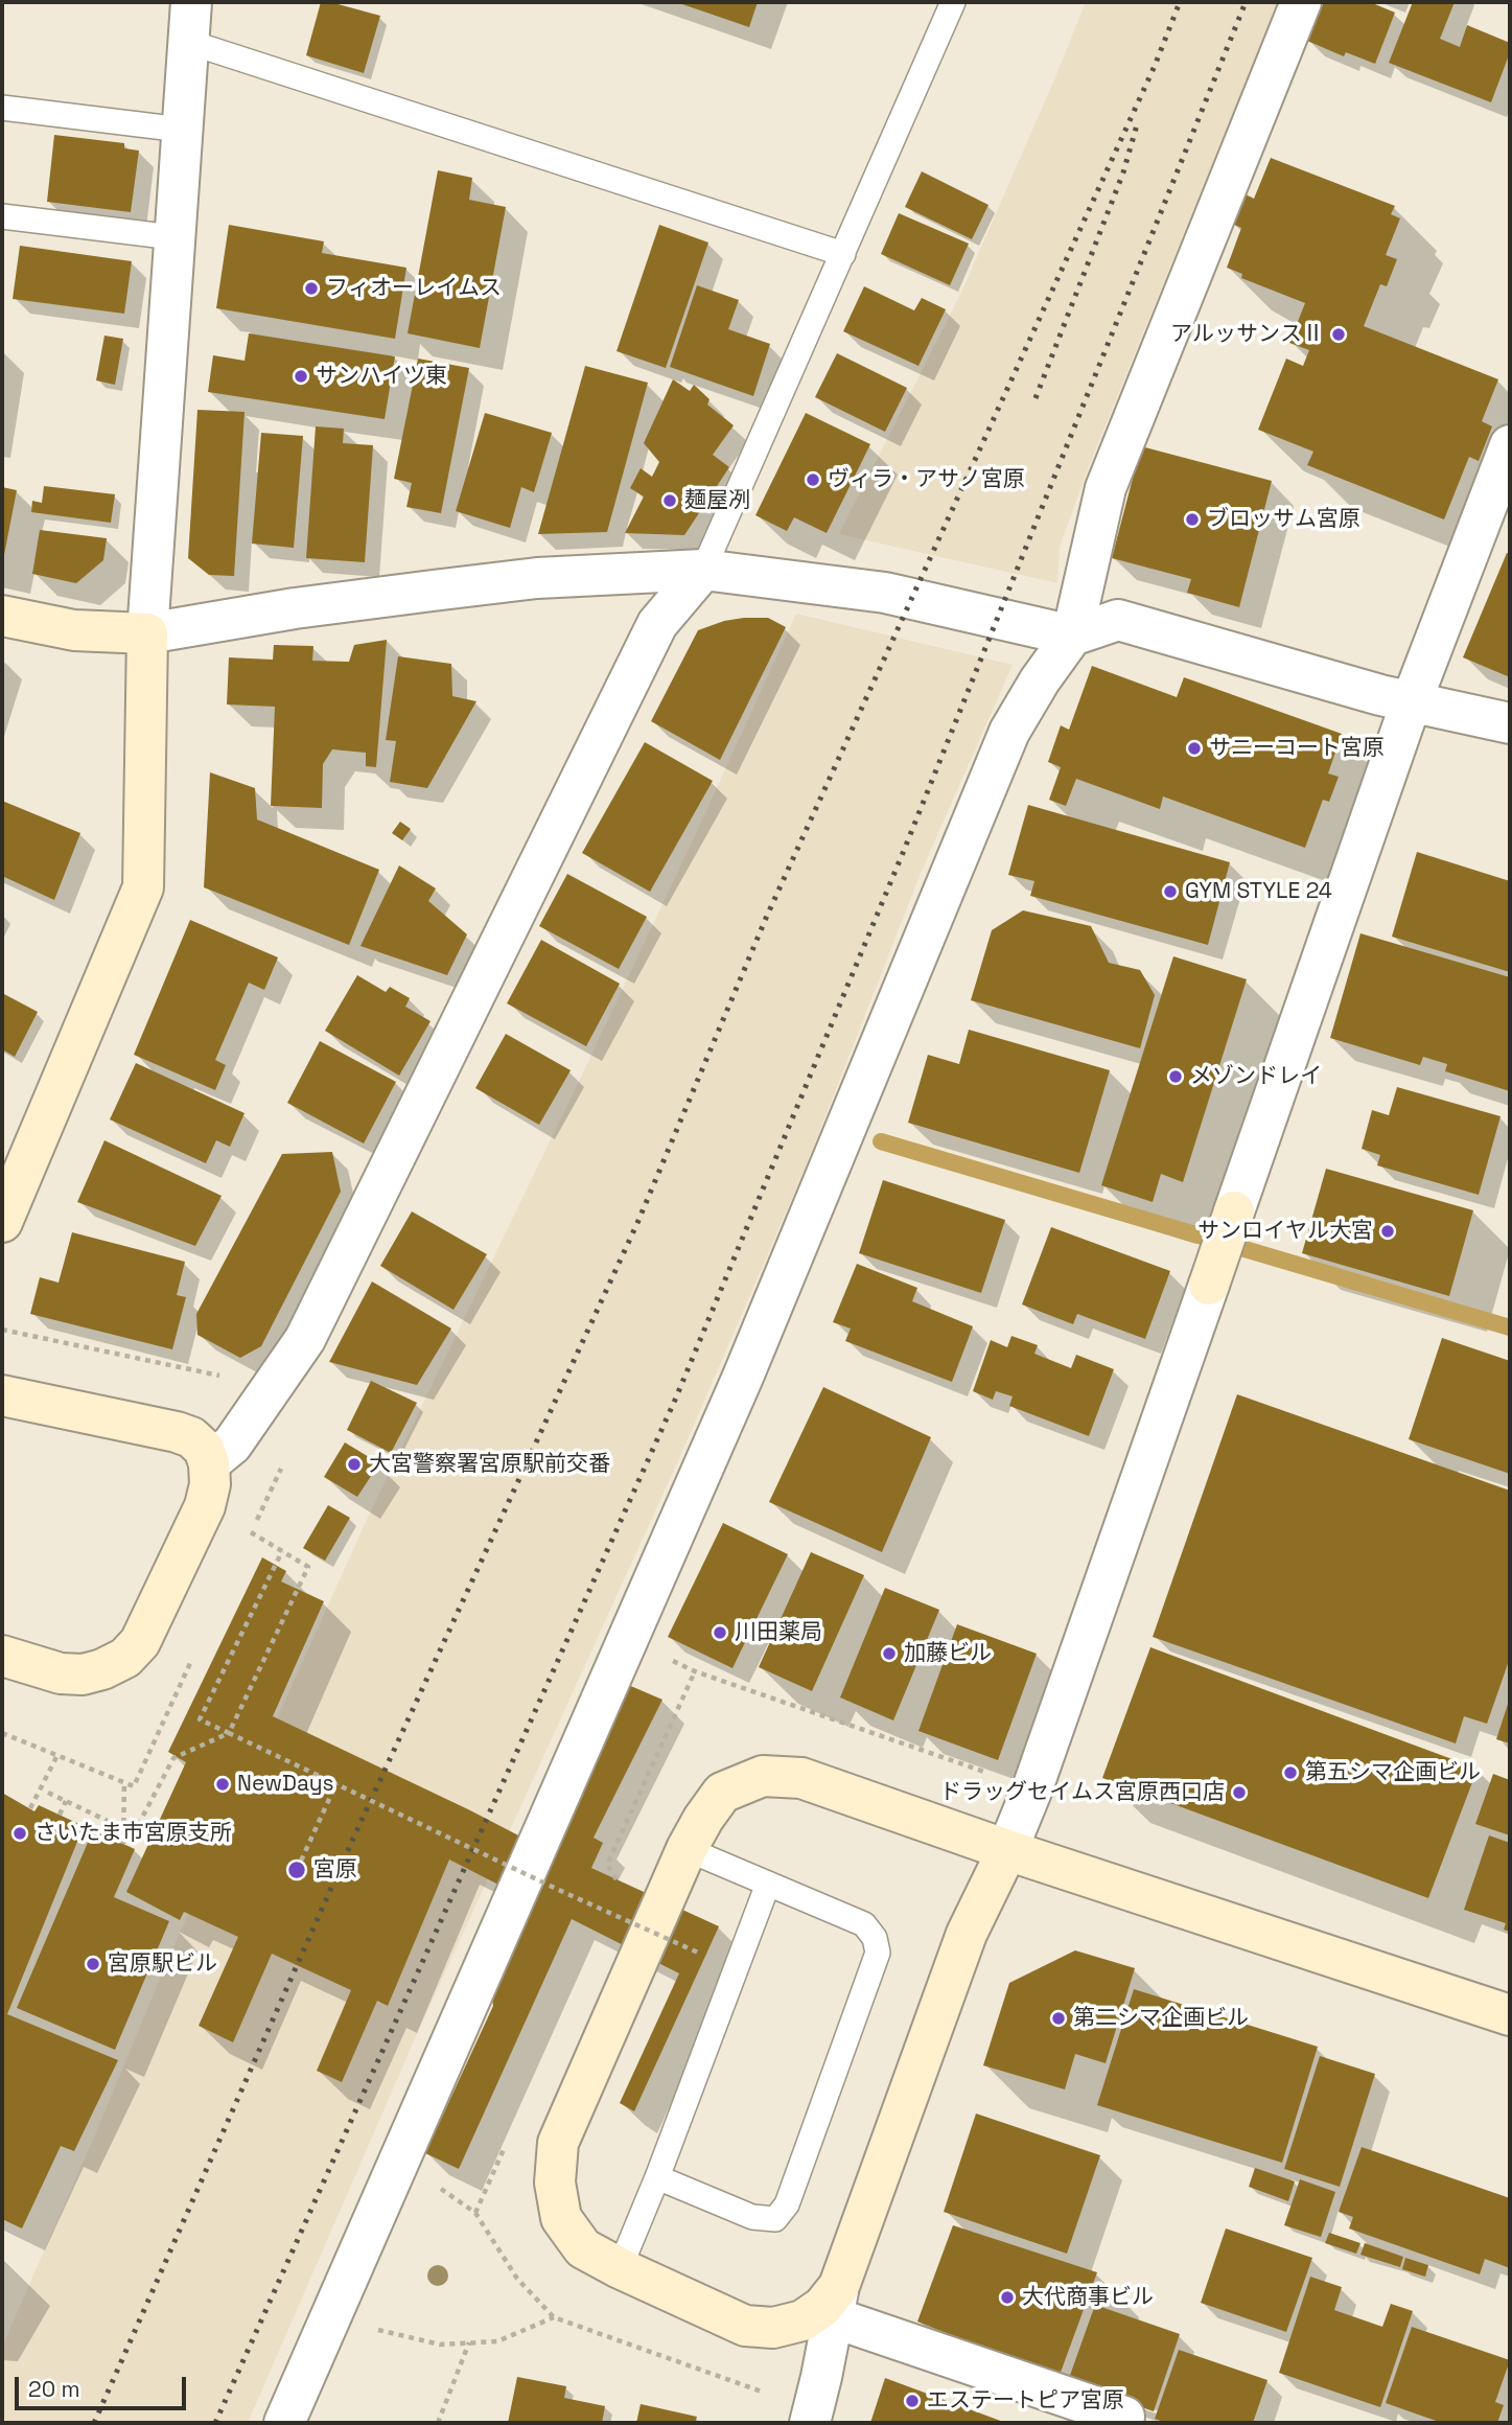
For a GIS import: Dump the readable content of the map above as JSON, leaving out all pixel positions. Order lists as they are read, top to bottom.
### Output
{
  "places": [
    "フィオーレイムス",
    "アルッサンスⅡ",
    "サンハイツ東",
    "ヴィラ・アサノ宮原",
    "麺屋冽",
    "ブロッサム宮原",
    "サニーコート宮原",
    "GYM STYLE 24",
    "メゾンドレイ",
    "サンロイヤル大宮",
    "大宮警察署宮原駅前交番",
    "川田薬局",
    "加藤ビル",
    "第五シマ企画ビル",
    "NewDays",
    "ドラッグセイムス宮原西口店",
    "さいたま市宮原支所",
    "宮原",
    "宮原駅ビル",
    "第二シマ企画ビル",
    "大代商事ビル",
    "エステートピア宮原"
  ],
  "scale_bar": "20 m"
}
